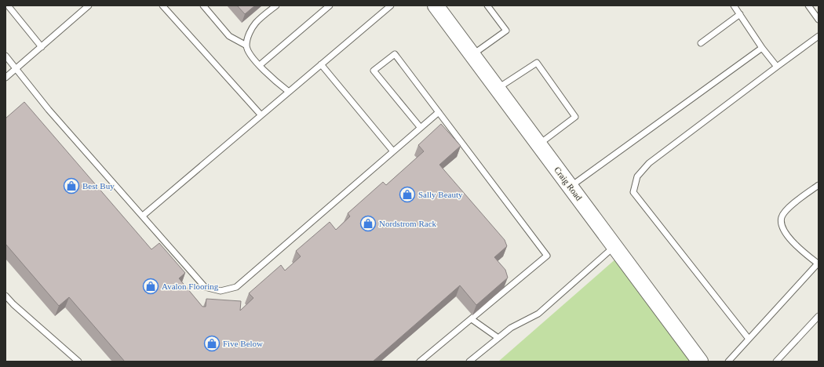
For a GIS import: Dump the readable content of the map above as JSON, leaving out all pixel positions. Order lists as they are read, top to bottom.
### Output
{
  "streets": {
    "main road": ["Craig Road"]
  },
  "places": {
    "shop": [
      "Best Buy",
      "Sally Beauty",
      "Nordstrom Rack",
      "Avalon Flooring",
      "Five Below"
    ]
  }
}
